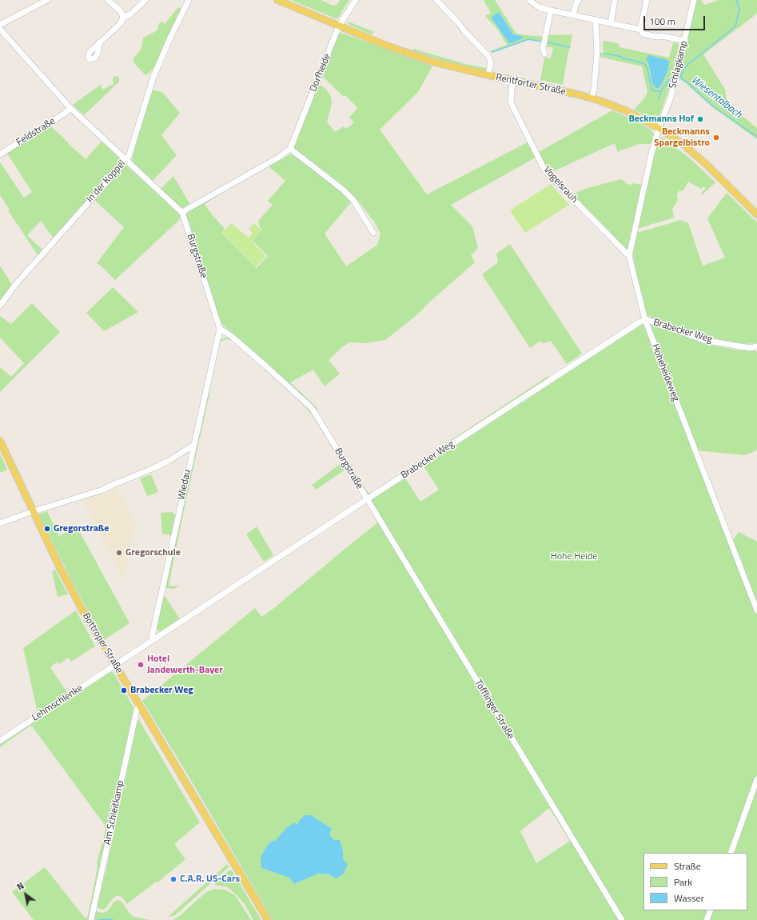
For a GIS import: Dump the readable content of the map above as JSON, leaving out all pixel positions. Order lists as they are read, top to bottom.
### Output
{
  "streets": {
    "main road": ["Rentforter Straße", "Bottroper Straße"],
    "street": [
      "Schlagkamp",
      "Dorfheide",
      "Feldstraße",
      "In der Koppel",
      "Vogelsrauh",
      "Burgstraße",
      "Brabecker Weg",
      "Hoheheideweg",
      "Wiedau",
      "Lehmschlenke",
      "Töfflinger Straße",
      "Am Schleitkamp"
    ]
  },
  "crossings": [
    ["Schlagkamp", "Rentforter Straße"],
    ["Schlagkamp", "Hoheheideweg"],
    ["Dorfheide", "Rentforter Straße"],
    ["Dorfheide", "Burgstraße"],
    ["Rentforter Straße", "Vogelsrauh"],
    ["Rentforter Straße", "Hoheheideweg"],
    ["Feldstraße", "Burgstraße"],
    ["In der Koppel", "Burgstraße"],
    ["Vogelsrauh", "Hoheheideweg"],
    ["Burgstraße", "Brabecker Weg"],
    ["Burgstraße", "Wiedau"],
    ["Burgstraße", "Töfflinger Straße"],
    ["Brabecker Weg", "Hoheheideweg"],
    ["Brabecker Weg", "Wiedau"],
    ["Brabecker Weg", "Bottroper Straße"],
    ["Brabecker Weg", "Lehmschlenke"],
    ["Brabecker Weg", "Töfflinger Straße"],
    ["Bottroper Straße", "Lehmschlenke"],
    ["Bottroper Straße", "Am Schleitkamp"]
  ],
  "water": ["Wiesentalbach"],
  "parks": ["Hohe Heide"],
  "places": [
    "Beckmanns Hof",
    "Beckmanns Spargelbistro",
    "Gregorstraße",
    "Gregorschule",
    "Hotel Jandewerth-Bayer",
    "Brabecker Weg",
    "C.A.R. US-Cars"
  ],
  "legend": ["Straße", "Park", "Wasser"],
  "scale_bar": "100 m",
  "north": "top left"
}
